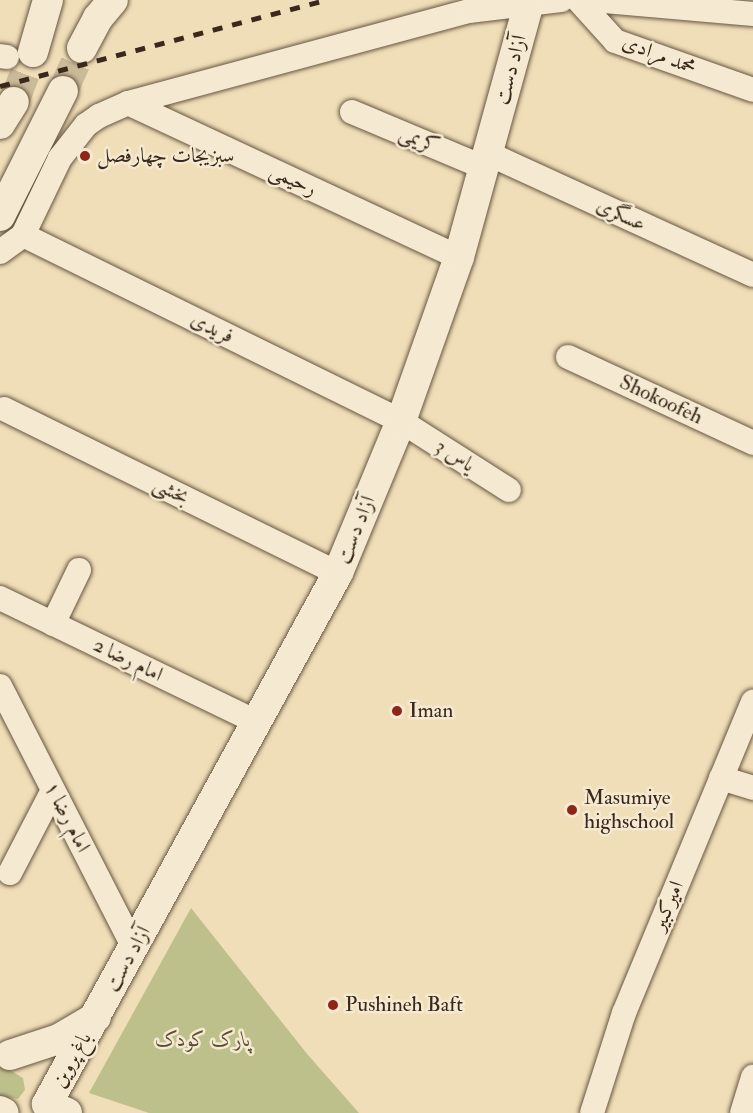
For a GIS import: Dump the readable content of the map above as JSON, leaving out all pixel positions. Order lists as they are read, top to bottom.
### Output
{
  "streets": {
    "street": [
      "محمد مرادی",
      "آزاد دست",
      "کریمی",
      "رحیمی",
      "عسگری",
      "فریدی",
      "Shokoofeh",
      "یاس 3",
      "بخشی",
      "امام رضا 2",
      "امام رضا ۱",
      "امیرکبیر",
      "باغ پروین"
    ]
  },
  "crossings": [
    ["آزاد دست", "کریمی"],
    ["آزاد دست", "رحیمی"],
    ["آزاد دست", "عسگری"],
    ["آزاد دست", "فریدی"],
    ["آزاد دست", "یاس 3"],
    ["آزاد دست", "بخشی"],
    ["آزاد دست", "امام رضا 2"],
    ["آزاد دست", "امام رضا ۱"],
    ["آزاد دست", "باغ پروین"],
    ["کریمی", "عسگری"],
    ["فریدی", "یاس 3"]
  ],
  "parks": ["پارک کودک"],
  "places": [
    "سبزیجات چهارفصل",
    "Iman",
    "Masumiye highschool",
    "Pushineh Baft"
  ]
}
